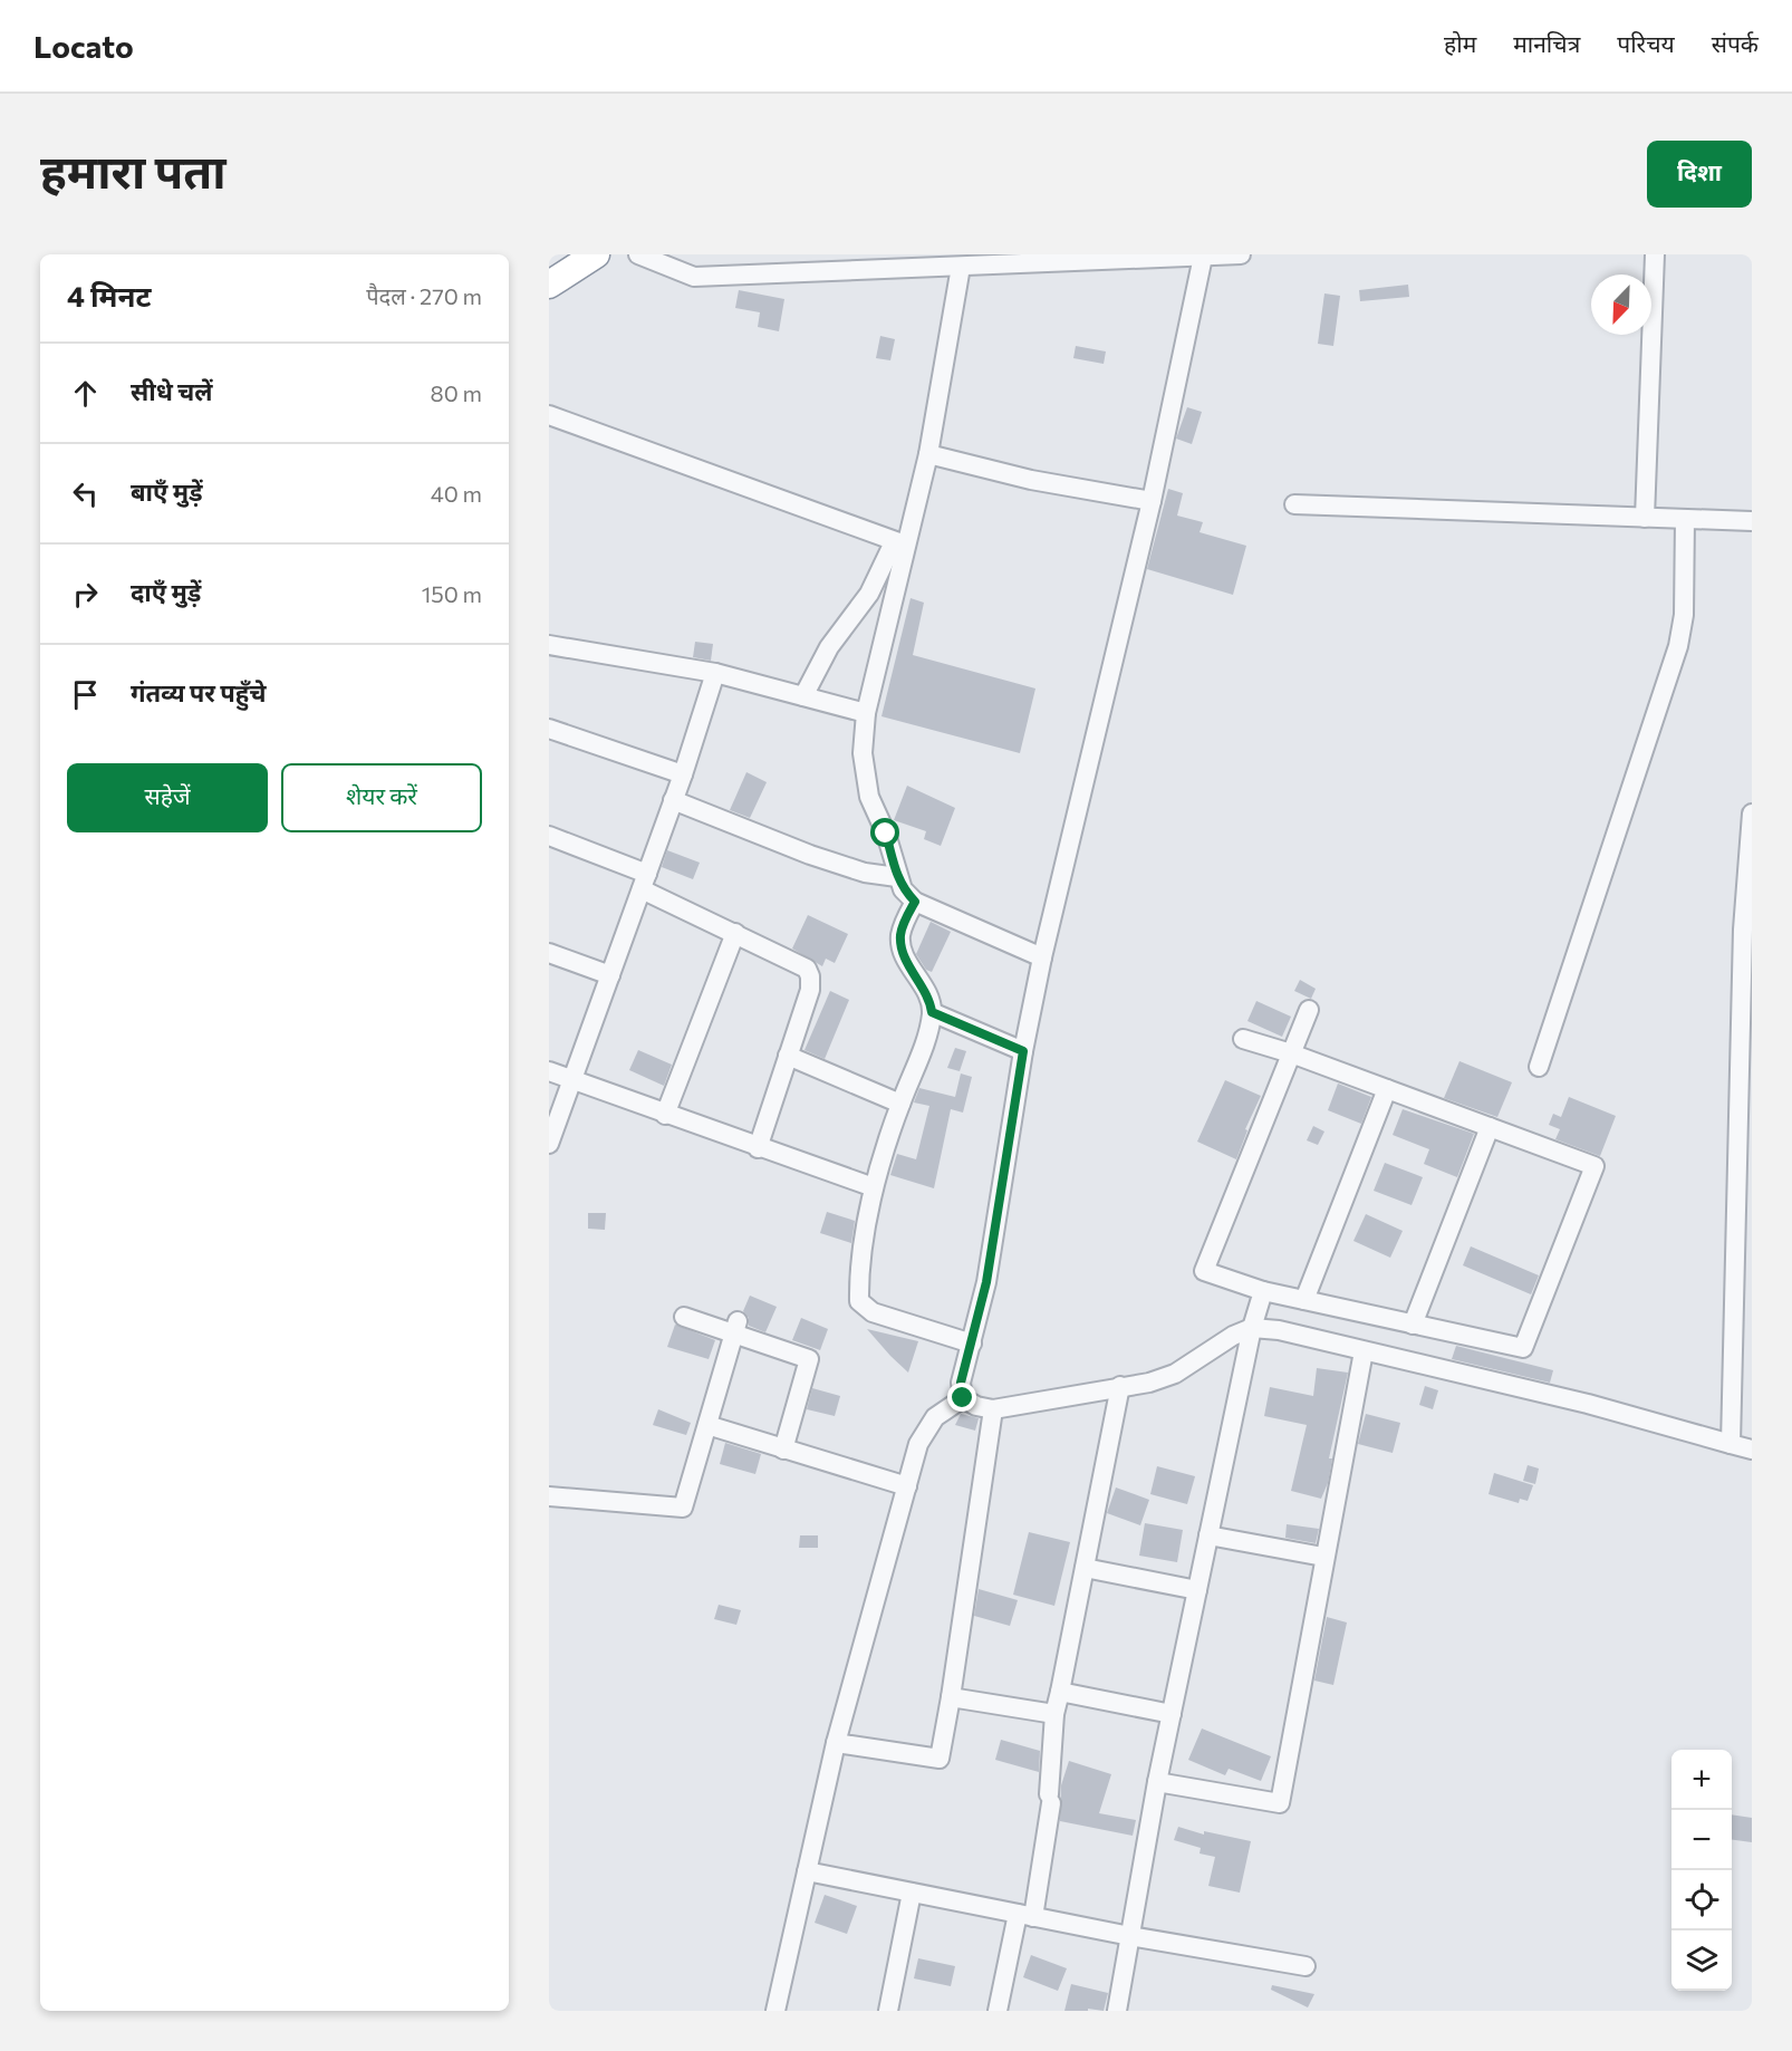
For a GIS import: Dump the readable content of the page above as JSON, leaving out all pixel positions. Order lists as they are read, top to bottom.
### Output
{
  "north": "bottom left",
  "page": {
    "header": "Locato",
    "nav": [
      "होम",
      "मानचित्र",
      "परिचय",
      "संपर्क"
    ],
    "title": "हमारा पता",
    "buttons": [
      "दिशा",
      ["सहेजें", "शेयर करें"]
    ],
    "heading": ["4 मिनट", "पैदल · 270 m"],
    "list": [
      ["सीधे चलें", "80 m"],
      ["बाएँ मुड़ें", "40 m"],
      ["दाएँ मुड़ें", "150 m"],
      "गंतव्य पर पहुँचे"
    ],
    "map_buttons": ["+", "−"]
  }
}
